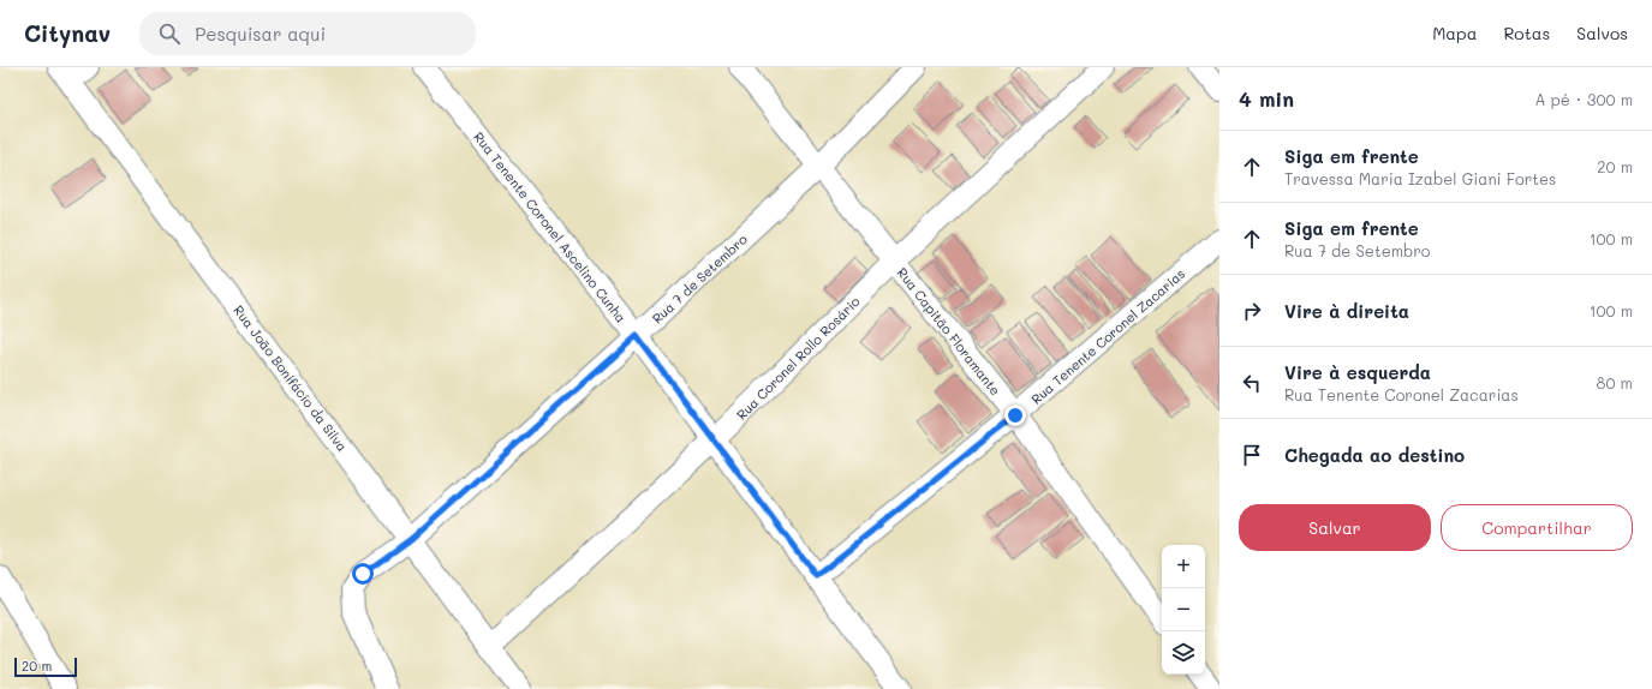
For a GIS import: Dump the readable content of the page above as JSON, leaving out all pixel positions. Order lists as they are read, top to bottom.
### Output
{
  "streets": {
    "street": [
      "Rua Tenente Coronel Ascelino Cunha",
      "Rua 7 de Setembro",
      "Rua Capitão Floramante",
      "Rua Tenente Coronel Zacarias",
      "Rua Coronel Rollo Rosário",
      "Rua João Bonifácio da Silva"
    ]
  },
  "crossings": [
    ["Rua Tenente Coronel Ascelino Cunha", "Rua 7 de Setembro"],
    ["Rua Tenente Coronel Ascelino Cunha", "Rua Tenente Coronel Zacarias"],
    ["Rua Tenente Coronel Ascelino Cunha", "Rua Coronel Rollo Rosário"],
    ["Rua 7 de Setembro", "Rua Capitão Floramante"],
    ["Rua 7 de Setembro", "Rua João Bonifácio da Silva"],
    ["Rua Capitão Floramante", "Rua Tenente Coronel Zacarias"],
    ["Rua Capitão Floramante", "Rua Coronel Rollo Rosário"],
    ["Rua Coronel Rollo Rosário", "Rua João Bonifácio da Silva"]
  ],
  "scale_bar": "20 m",
  "page": {
    "header": "Citynav",
    "search": "Pesquisar aqui",
    "nav": ["Mapa", "Rotas", "Salvos"],
    "heading": ["4 min", "A pé · 300 m"],
    "list": [
      ["Siga em frente", "Travessa Maria Izabel Giani Fortes", "20 m"],
      ["Siga em frente", "Rua 7 de Setembro", "100 m"],
      ["Vire à direita", "100 m"],
      ["Vire à esquerda", "Rua Tenente Coronel Zacarias", "80 m"],
      "Chegada ao destino"
    ],
    "buttons": ["Salvar", "Compartilhar"],
    "map_buttons": ["+", "−"],
    "scale": "20 m"
  }
}
